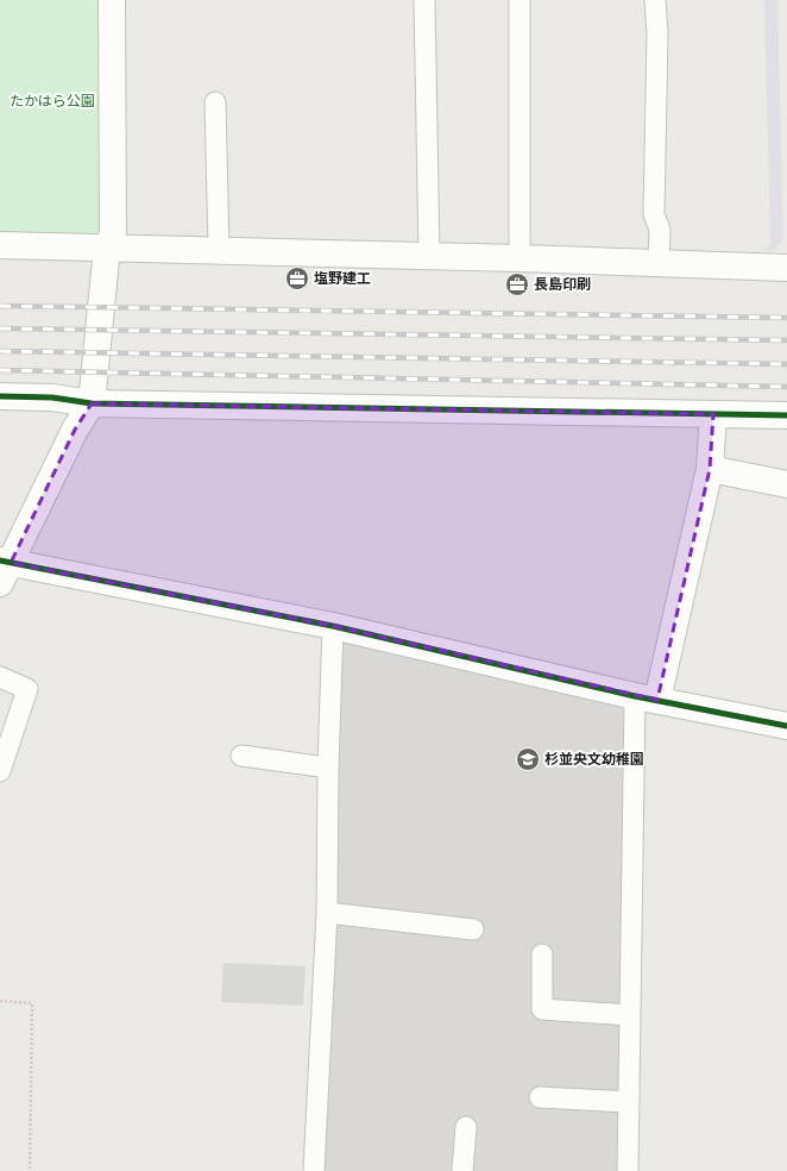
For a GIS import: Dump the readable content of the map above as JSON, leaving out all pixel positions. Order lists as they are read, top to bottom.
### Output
{
  "parks": ["たかはら公園"],
  "places": {
    "office": ["塩野建工", "長島印刷"],
    "school or university": ["杉並央文幼稚園"]
  }
}
